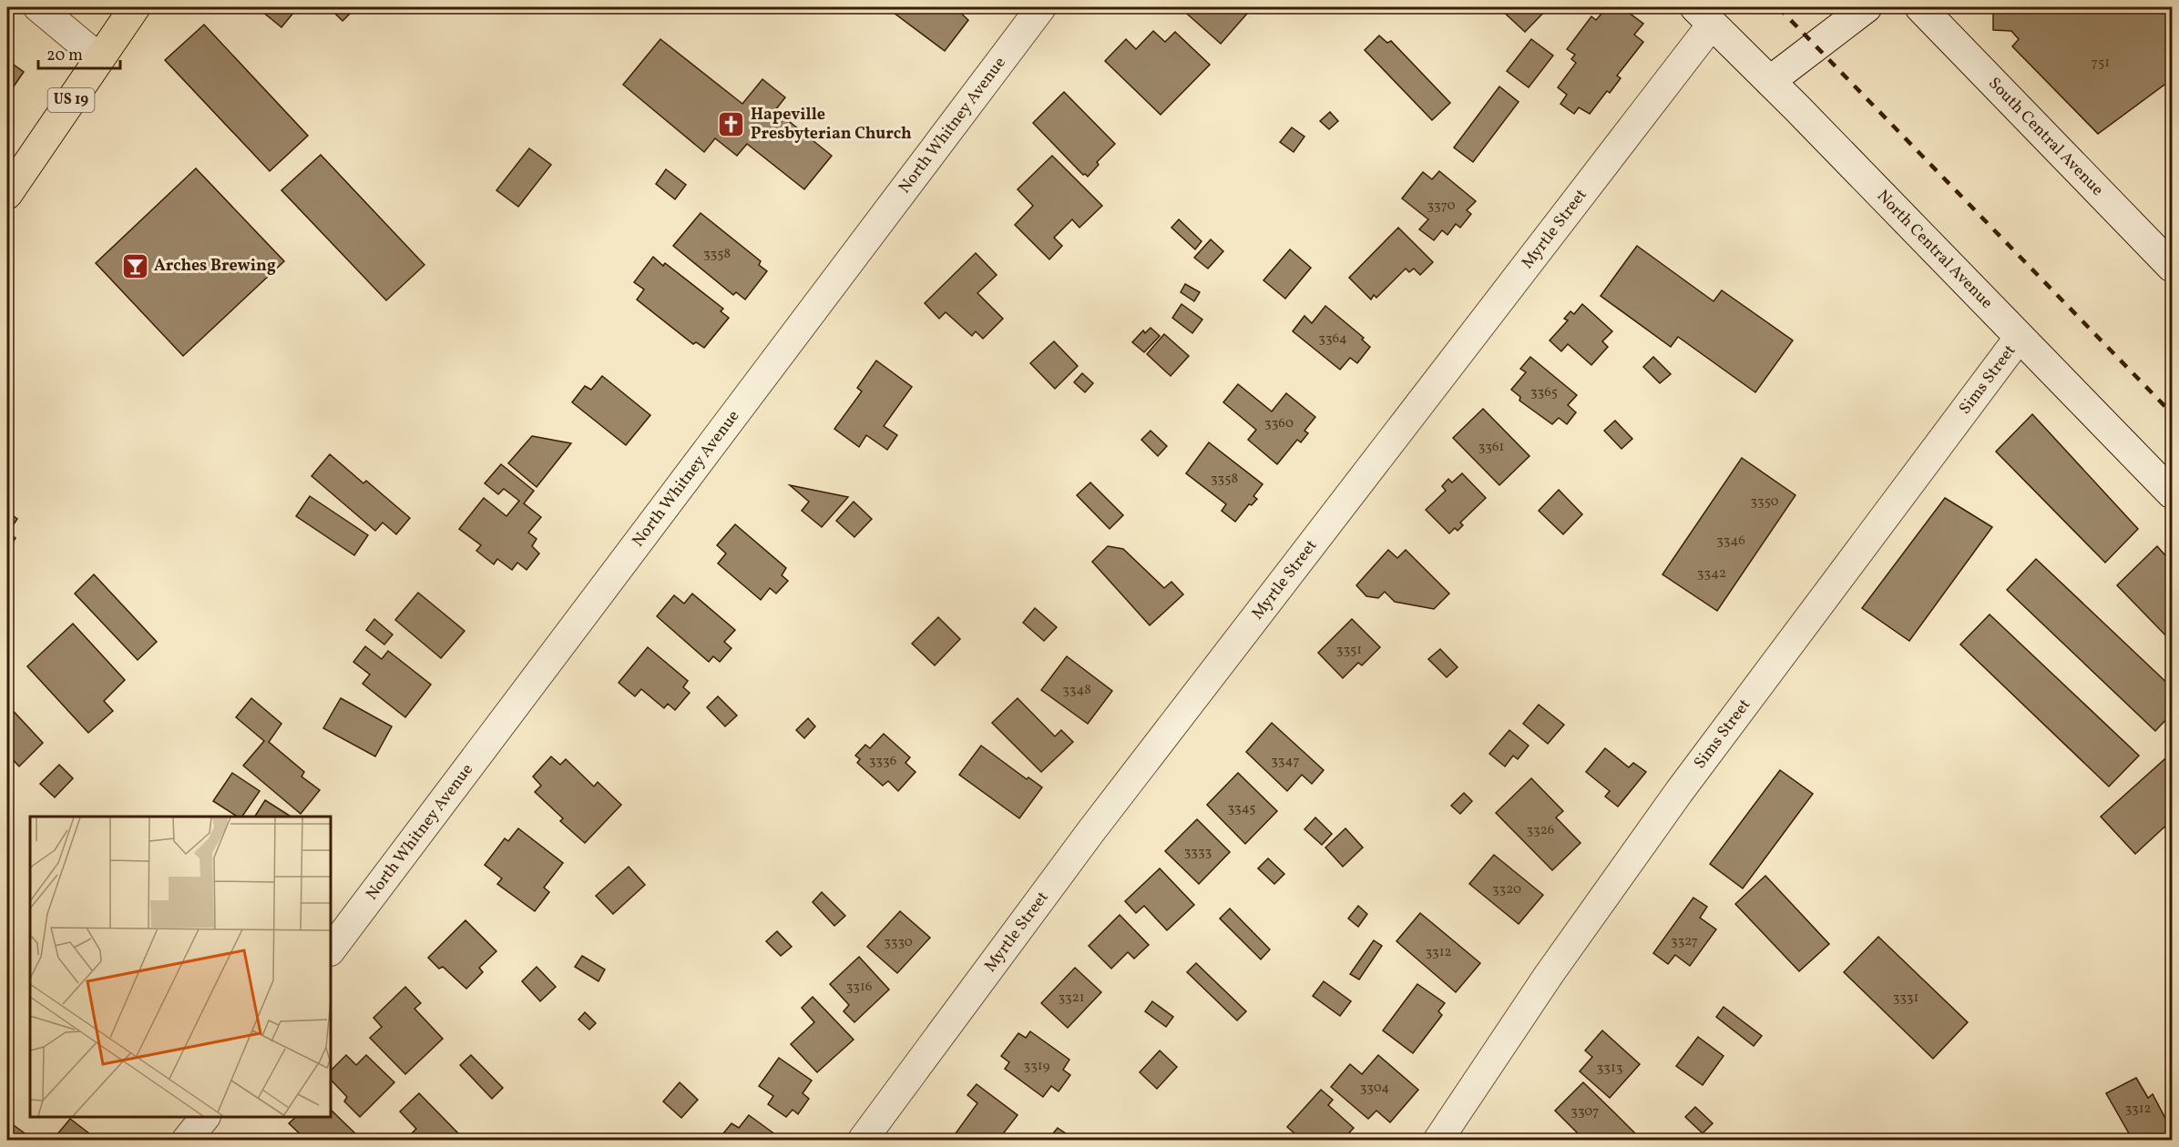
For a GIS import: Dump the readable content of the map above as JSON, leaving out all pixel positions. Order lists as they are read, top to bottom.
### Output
{
  "streets": {
    "main road": ["US 19", "South Central Avenue", "North Central Avenue"],
    "street": ["North Whitney Avenue", "Myrtle Street", "Sims Street"]
  },
  "crossings": [
    ["Myrtle Street", "North Central Avenue"],
    ["North Central Avenue", "Sims Street"]
  ],
  "places": {
    "church": ["Hapeville Presbyterian Church"],
    "bar": ["Arches Brewing"]
  },
  "house_numbers": [
    "751",
    "3370",
    "3358",
    "3364",
    "3365",
    "3360",
    "3361",
    "3358",
    "3350",
    "3346",
    "3342",
    "3351",
    "3348",
    "3336",
    "3347",
    "3345",
    "3326",
    "3333",
    "3320",
    "3327",
    "3330",
    "3312",
    "3316",
    "3321",
    "3331",
    "3319",
    "3313",
    "3304",
    "3312",
    "3307"
  ],
  "scale_bar": "20 m"
}
